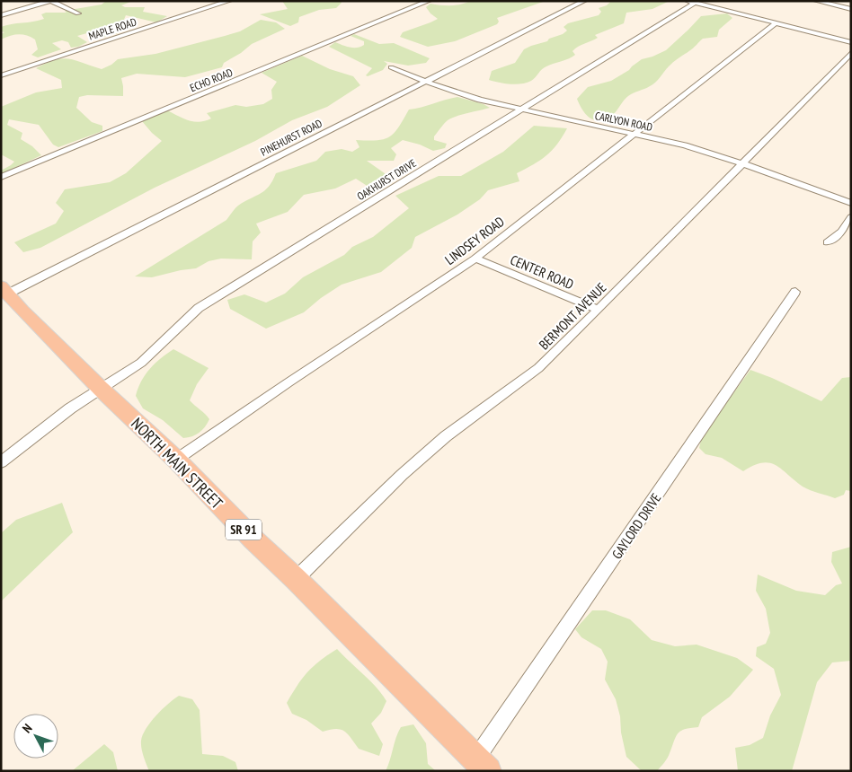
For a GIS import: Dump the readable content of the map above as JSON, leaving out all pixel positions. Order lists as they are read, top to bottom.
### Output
{
  "streets": {
    "main road": ["NORTH MAIN STREET", "SR 91"],
    "street": [
      "MAPLE ROAD",
      "ECHO ROAD",
      "CARLYON ROAD",
      "PINEHURST ROAD",
      "OAKHURST DRIVE",
      "LINDSEY ROAD",
      "CENTER ROAD",
      "BERMONT AVENUE",
      "GAYLORD DRIVE"
    ]
  },
  "crossings": [
    ["CARLYON ROAD", "PINEHURST ROAD"],
    ["CARLYON ROAD", "OAKHURST DRIVE"],
    ["CARLYON ROAD", "LINDSEY ROAD"],
    ["CARLYON ROAD", "BERMONT AVENUE"],
    ["PINEHURST ROAD", "NORTH MAIN STREET"],
    ["OAKHURST DRIVE", "NORTH MAIN STREET"],
    ["LINDSEY ROAD", "CENTER ROAD"],
    ["LINDSEY ROAD", "NORTH MAIN STREET"],
    ["CENTER ROAD", "BERMONT AVENUE"],
    ["BERMONT AVENUE", "NORTH MAIN STREET"],
    ["NORTH MAIN STREET", "GAYLORD DRIVE"]
  ],
  "north": "top left"
}
